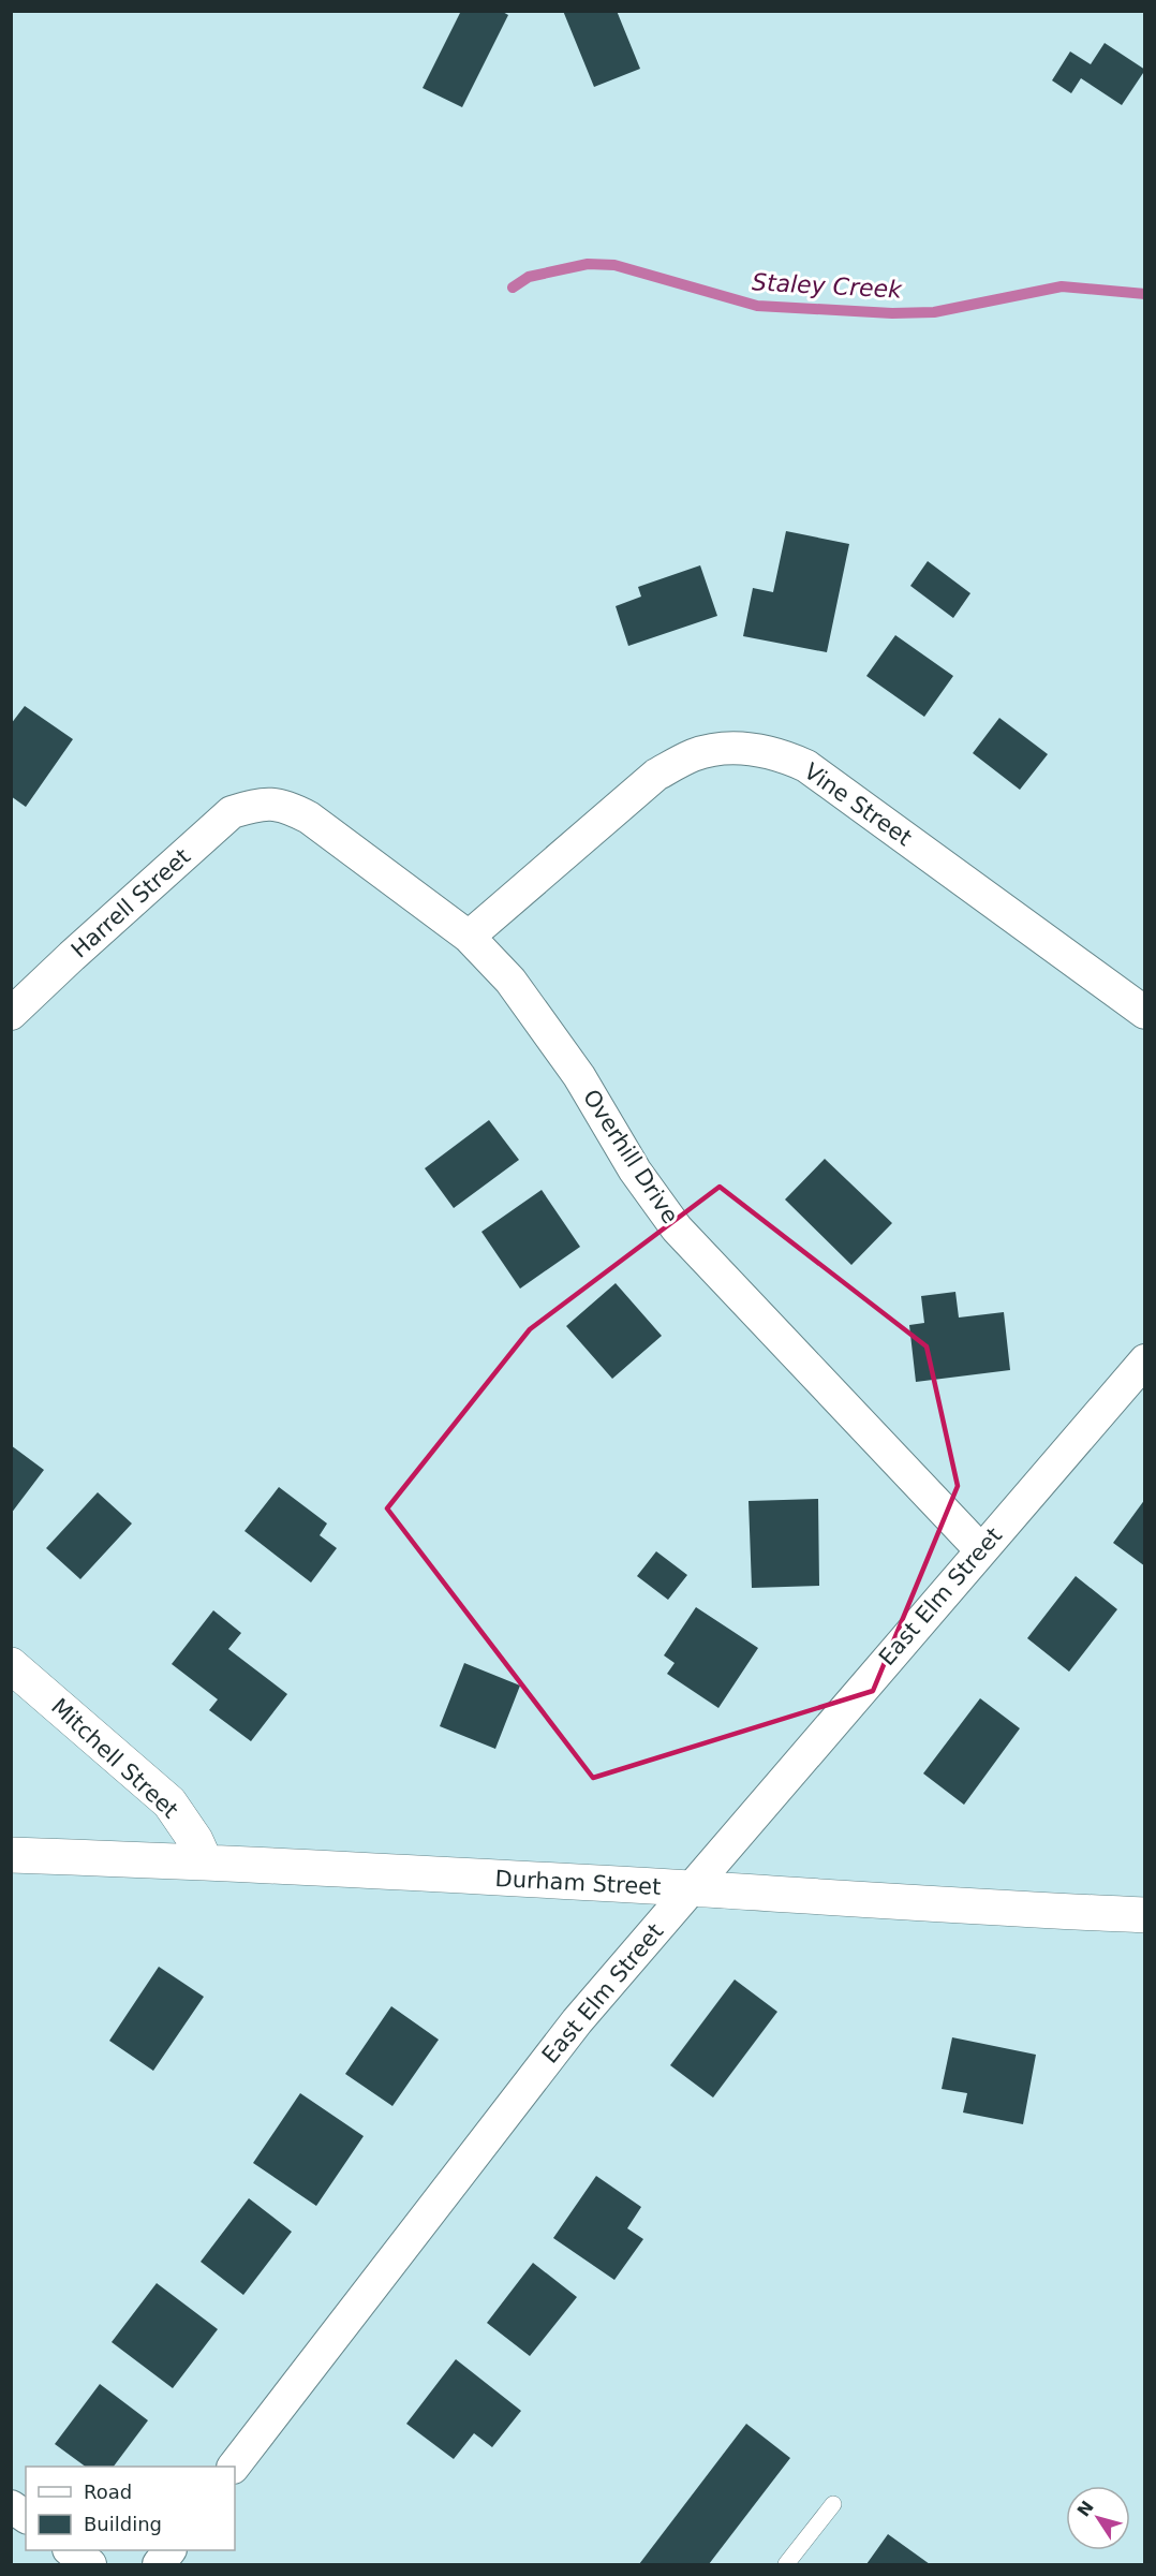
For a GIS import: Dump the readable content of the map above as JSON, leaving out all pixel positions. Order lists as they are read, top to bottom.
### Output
{
  "streets": {
    "street": [
      "Vine Street",
      "Harrell Street",
      "Overhill Drive",
      "East Elm Street",
      "Mitchell Street",
      "Durham Street"
    ]
  },
  "crossings": [
    ["Vine Street", "Overhill Drive"],
    ["Harrell Street", "Overhill Drive"],
    ["Overhill Drive", "East Elm Street"],
    ["East Elm Street", "Durham Street"],
    ["Mitchell Street", "Durham Street"]
  ],
  "water": ["Staley Creek"],
  "legend": ["Road", "Building"],
  "north": "top left"
}
